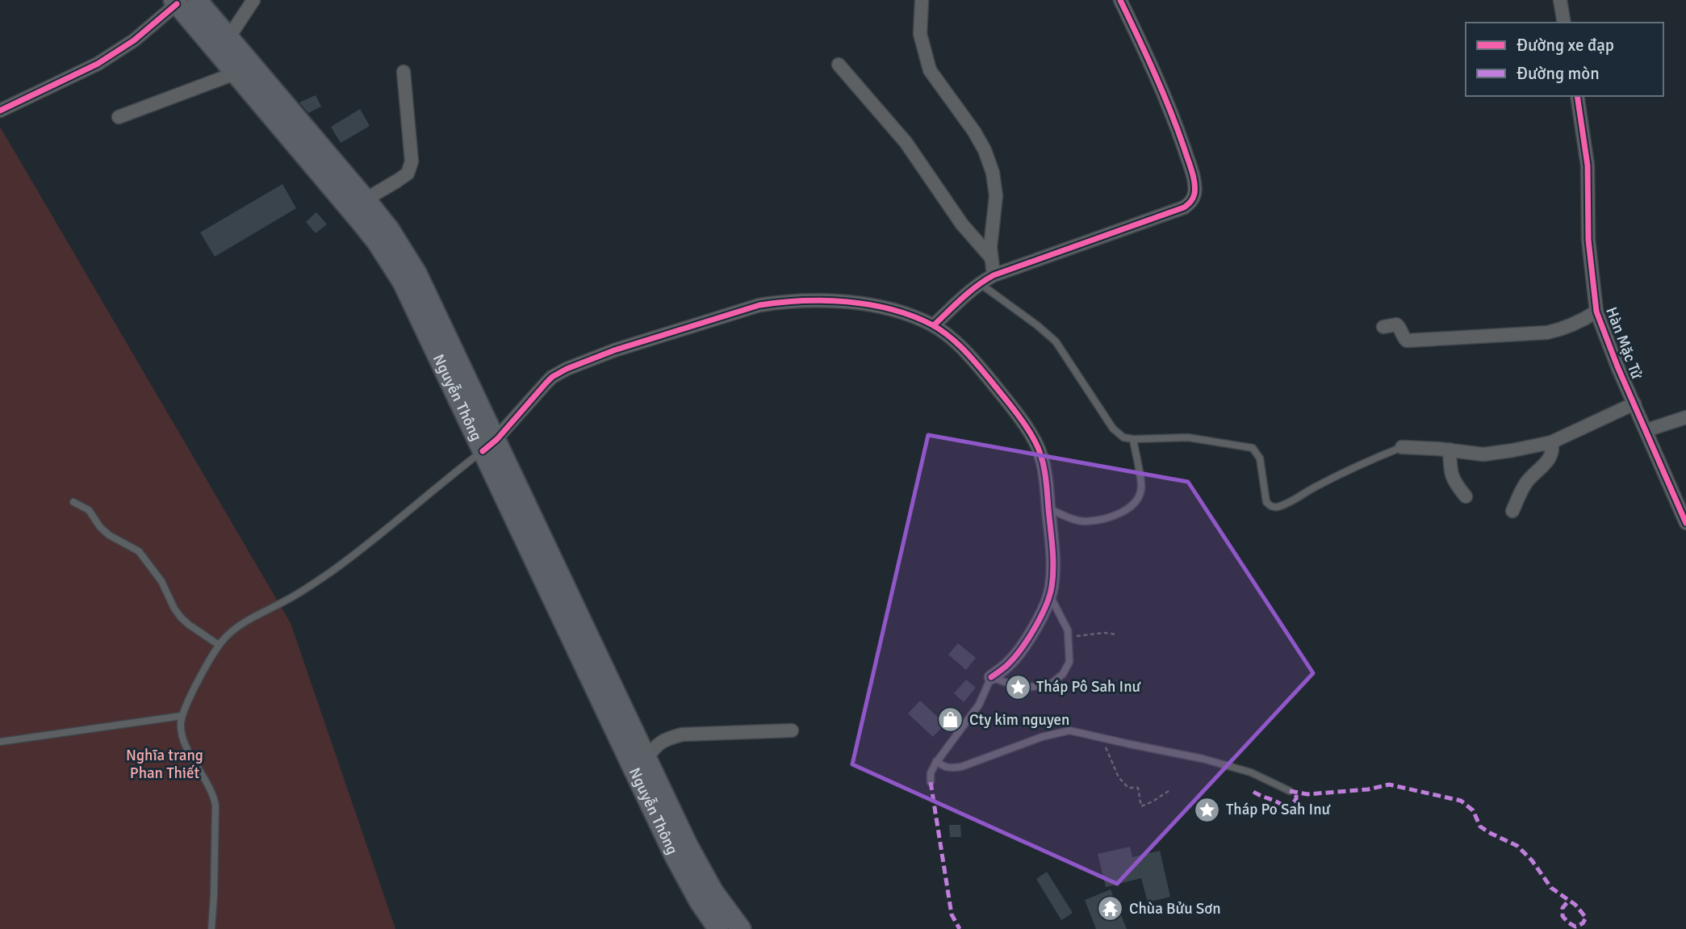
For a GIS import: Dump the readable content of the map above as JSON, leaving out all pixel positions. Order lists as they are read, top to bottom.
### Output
{
  "streets": {
    "main road": ["Nguyễn Thông"],
    "street": ["Hàn Mặc Tử"]
  },
  "parks": ["Nghĩa trang Phan Thiết"],
  "places": {
    "place": ["Tháp Pô Sah Inư", "Tháp Po Sah Inư"],
    "shop": ["Cty kim nguyen"],
    "temple": ["Chùa Bửu Sơn"]
  },
  "legend": ["Đường xe đạp", "Đường mòn"]
}
